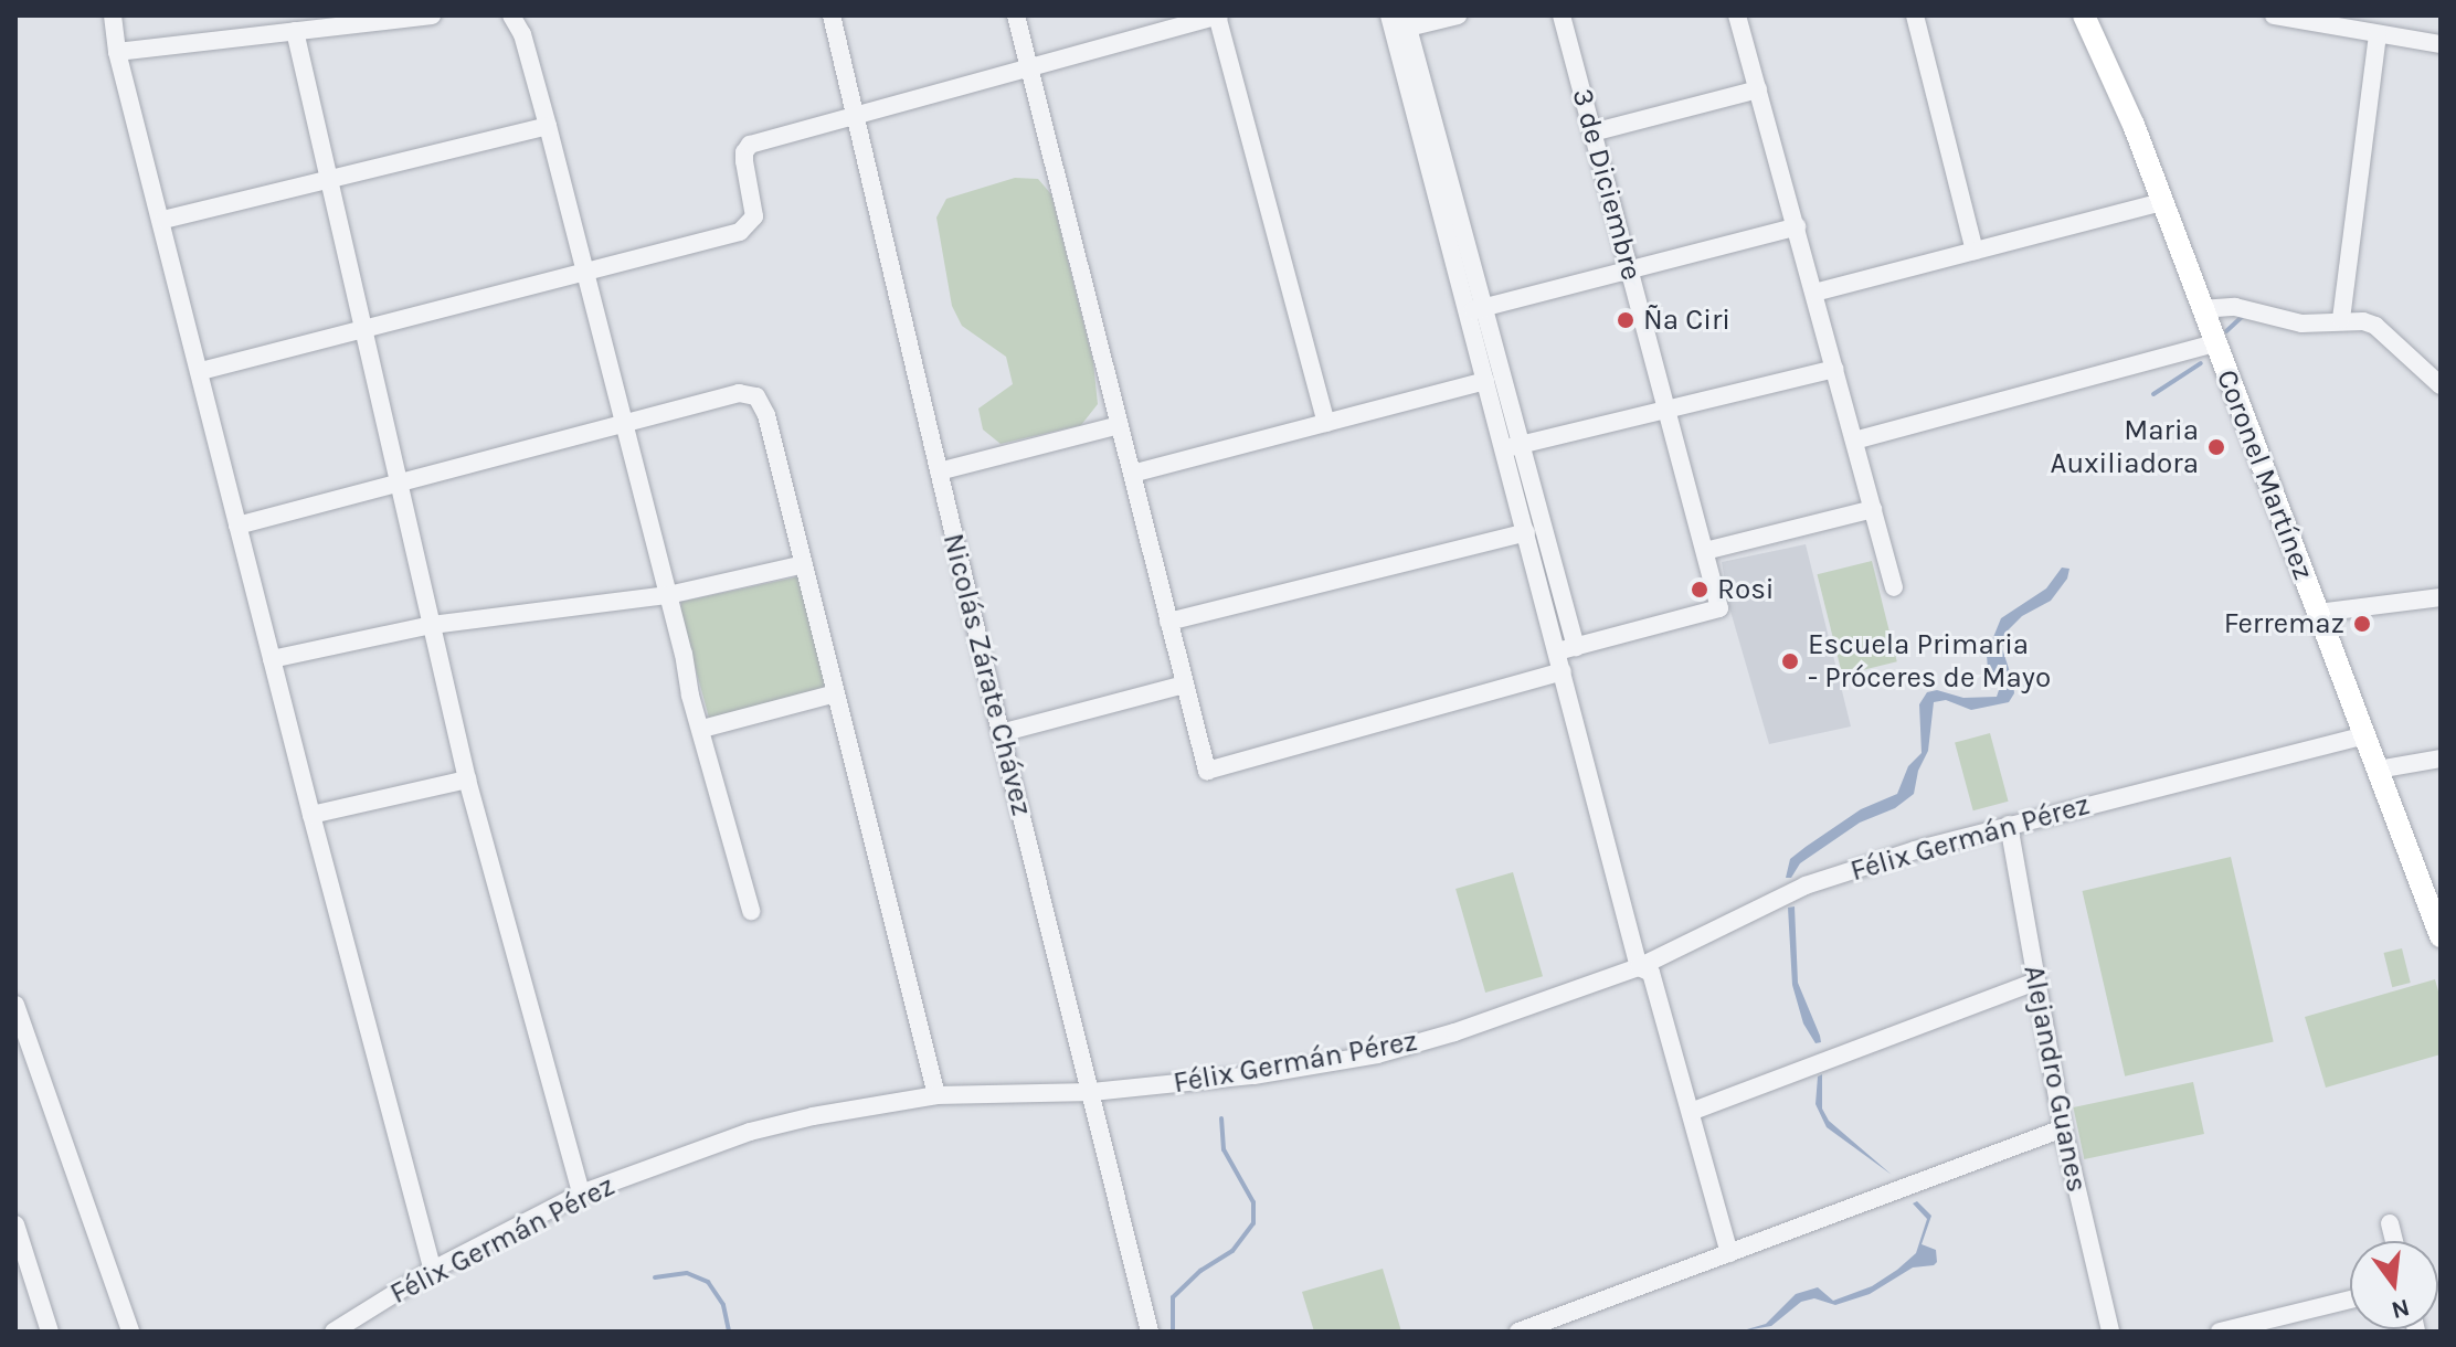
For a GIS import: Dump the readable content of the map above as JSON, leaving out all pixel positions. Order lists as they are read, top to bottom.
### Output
{
  "streets": {
    "main road": ["Coronel Martínez"],
    "street": [
      "3 de Diciembre",
      "Nicolás Zárate Chávez",
      "Félix Germán Pérez",
      "Alejandro Guanes"
    ]
  },
  "crossings": [
    ["Coronel Martínez", "Félix Germán Pérez"],
    ["Nicolás Zárate Chávez", "Félix Germán Pérez"],
    ["Félix Germán Pérez", "Alejandro Guanes"]
  ],
  "places": [
    "Ña Ciri",
    "Maria Auxiliadora",
    "Rosi",
    "Ferremaz",
    "Escuela Primaria - Próceres de Mayo"
  ],
  "north": "bottom"
}
